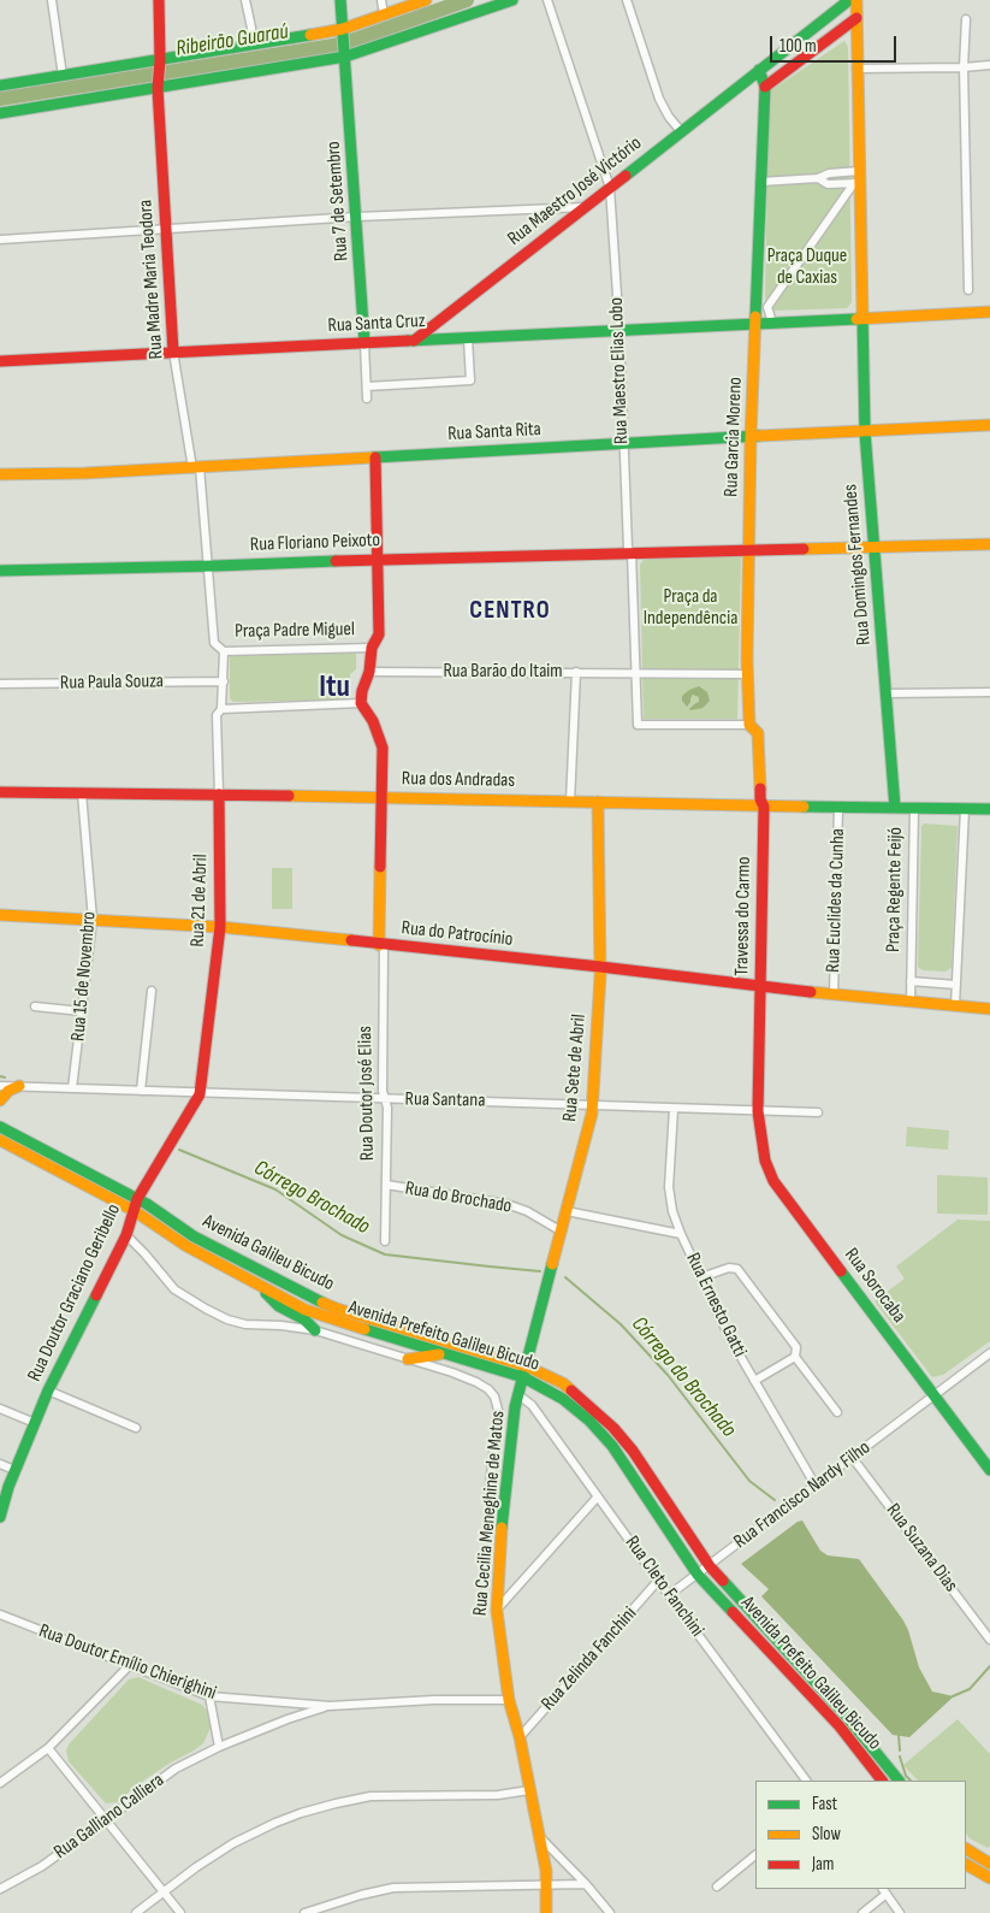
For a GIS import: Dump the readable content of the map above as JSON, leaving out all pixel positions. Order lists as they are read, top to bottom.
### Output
{
  "streets": {
    "main road": [
      "Rua Maestro José Victório",
      "Rua 7 de Setembro",
      "Rua Madre Maria Teodora",
      "Rua Santa Cruz",
      "Rua Santa Rita",
      "Rua Garcia Moreno",
      "Rua Floriano Peixoto",
      "Rua Domingos Fernandes",
      "Praça Padre Miguel",
      "Rua dos Andradas",
      "Praça Regente Feijó",
      "Rua 21 de Abril",
      "Travessa do Carmo",
      "Rua do Patrocínio",
      "Rua Sete de Abril",
      "Rua Doutor José Elias",
      "Avenida Galileu Bicudo",
      "Rua Sorocaba",
      "Rua Doutor Graciano Geribello",
      "Avenida Prefeito Galileu Bicudo",
      "Rua Cecilia Meneghine de Matos"
    ],
    "street": [
      "Rua Maestro Elias Lobo",
      "Rua Barão do Itaim",
      "Rua Paula Souza",
      "Rua Euclides da Cunha",
      "Rua 15 de Novembro",
      "Rua Santana",
      "Rua do Brochado",
      "Rua Ernesto Gatti",
      "Rua Francisco Nardy Filho",
      "Rua Suzana Dias",
      "Rua Cleto Fanchini",
      "Rua Zelinda Fanchini",
      "Rua Doutor Emílio Chierighini",
      "Rua Galliano Calliera"
    ]
  },
  "crossings": [
    ["Rua Maestro José Victório", "Rua Santa Cruz"],
    ["Rua Maestro José Victório", "Rua Maestro Elias Lobo"],
    ["Rua 7 de Setembro", "Rua Santa Cruz"],
    ["Rua Madre Maria Teodora", "Rua Santa Cruz"],
    ["Rua Madre Maria Teodora", "Rua Santa Rita"],
    ["Rua Madre Maria Teodora", "Rua Floriano Peixoto"],
    ["Rua Madre Maria Teodora", "Praça Padre Miguel"],
    ["Rua Santa Cruz", "Rua Maestro Elias Lobo"],
    ["Rua Santa Cruz", "Rua Garcia Moreno"],
    ["Rua Maestro Elias Lobo", "Rua Santa Rita"],
    ["Rua Maestro Elias Lobo", "Rua Floriano Peixoto"],
    ["Rua Santa Rita", "Rua Garcia Moreno"],
    ["Rua Santa Rita", "Rua Domingos Fernandes"],
    ["Rua Domingos Fernandes", "Rua dos Andradas"],
    ["Praça Padre Miguel", "Rua Barão do Itaim"],
    ["Praça Padre Miguel", "Rua Paula Souza"],
    ["Praça Padre Miguel", "Rua 21 de Abril"],
    ["Praça Padre Miguel", "Rua Doutor José Elias"],
    ["Rua dos Andradas", "Praça Regente Feijó"],
    ["Rua dos Andradas", "Rua 21 de Abril"],
    ["Rua dos Andradas", "Rua Euclides da Cunha"],
    ["Rua dos Andradas", "Travessa do Carmo"],
    ["Rua dos Andradas", "Rua 15 de Novembro"],
    ["Rua dos Andradas", "Rua Sete de Abril"],
    ["Rua dos Andradas", "Rua Doutor José Elias"],
    ["Praça Regente Feijó", "Rua do Patrocínio"],
    ["Rua 21 de Abril", "Rua do Patrocínio"],
    ["Rua 21 de Abril", "Rua Santana"],
    ["Rua 21 de Abril", "Rua Doutor Graciano Geribello"],
    ["Rua Euclides da Cunha", "Rua do Patrocínio"],
    ["Travessa do Carmo", "Rua do Patrocínio"],
    ["Travessa do Carmo", "Rua Santana"],
    ["Travessa do Carmo", "Rua Sorocaba"],
    ["Rua do Patrocínio", "Rua 15 de Novembro"],
    ["Rua do Patrocínio", "Rua Sete de Abril"],
    ["Rua do Patrocínio", "Rua Doutor José Elias"],
    ["Rua 15 de Novembro", "Rua Santana"],
    ["Rua Sete de Abril", "Rua Santana"],
    ["Rua Sete de Abril", "Rua do Brochado"],
    ["Rua Sete de Abril", "Avenida Galileu Bicudo"],
    ["Rua Sete de Abril", "Avenida Prefeito Galileu Bicudo"],
    ["Rua Sete de Abril", "Rua Cecilia Meneghine de Matos"],
    ["Rua Doutor José Elias", "Rua Santana"],
    ["Rua Doutor José Elias", "Rua do Brochado"],
    ["Rua Santana", "Rua Sorocaba"],
    ["Rua Santana", "Rua Doutor Graciano Geribello"],
    ["Rua Santana", "Rua Ernesto Gatti"],
    ["Avenida Galileu Bicudo", "Rua Doutor Graciano Geribello"],
    ["Avenida Galileu Bicudo", "Avenida Prefeito Galileu Bicudo"],
    ["Avenida Galileu Bicudo", "Rua Cecilia Meneghine de Matos"],
    ["Rua Sorocaba", "Rua Francisco Nardy Filho"],
    ["Rua Doutor Graciano Geribello", "Avenida Prefeito Galileu Bicudo"],
    ["Rua Ernesto Gatti", "Rua Francisco Nardy Filho"],
    ["Avenida Prefeito Galileu Bicudo", "Rua Francisco Nardy Filho"],
    ["Avenida Prefeito Galileu Bicudo", "Rua Cecilia Meneghine de Matos"],
    ["Rua Francisco Nardy Filho", "Rua Suzana Dias"],
    ["Rua Francisco Nardy Filho", "Rua Cleto Fanchini"],
    ["Rua Cecilia Meneghine de Matos", "Rua Cleto Fanchini"],
    ["Rua Cecilia Meneghine de Matos", "Rua Zelinda Fanchini"],
    ["Rua Cecilia Meneghine de Matos", "Rua Doutor Emílio Chierighini"],
    ["Rua Cleto Fanchini", "Rua Zelinda Fanchini"],
    ["Rua Doutor Emílio Chierighini", "Rua Galliano Calliera"]
  ],
  "districts": ["CENTRO", "Itu"],
  "water": ["Ribeirão Guaraú", "Córrego Brochado", "Córrego do Brochado"],
  "parks": ["Praça Duque de Caxias", "Praça da Independência"],
  "legend": ["Fast", "Slow", "Jam"],
  "scale_bar": "100 m"
}
